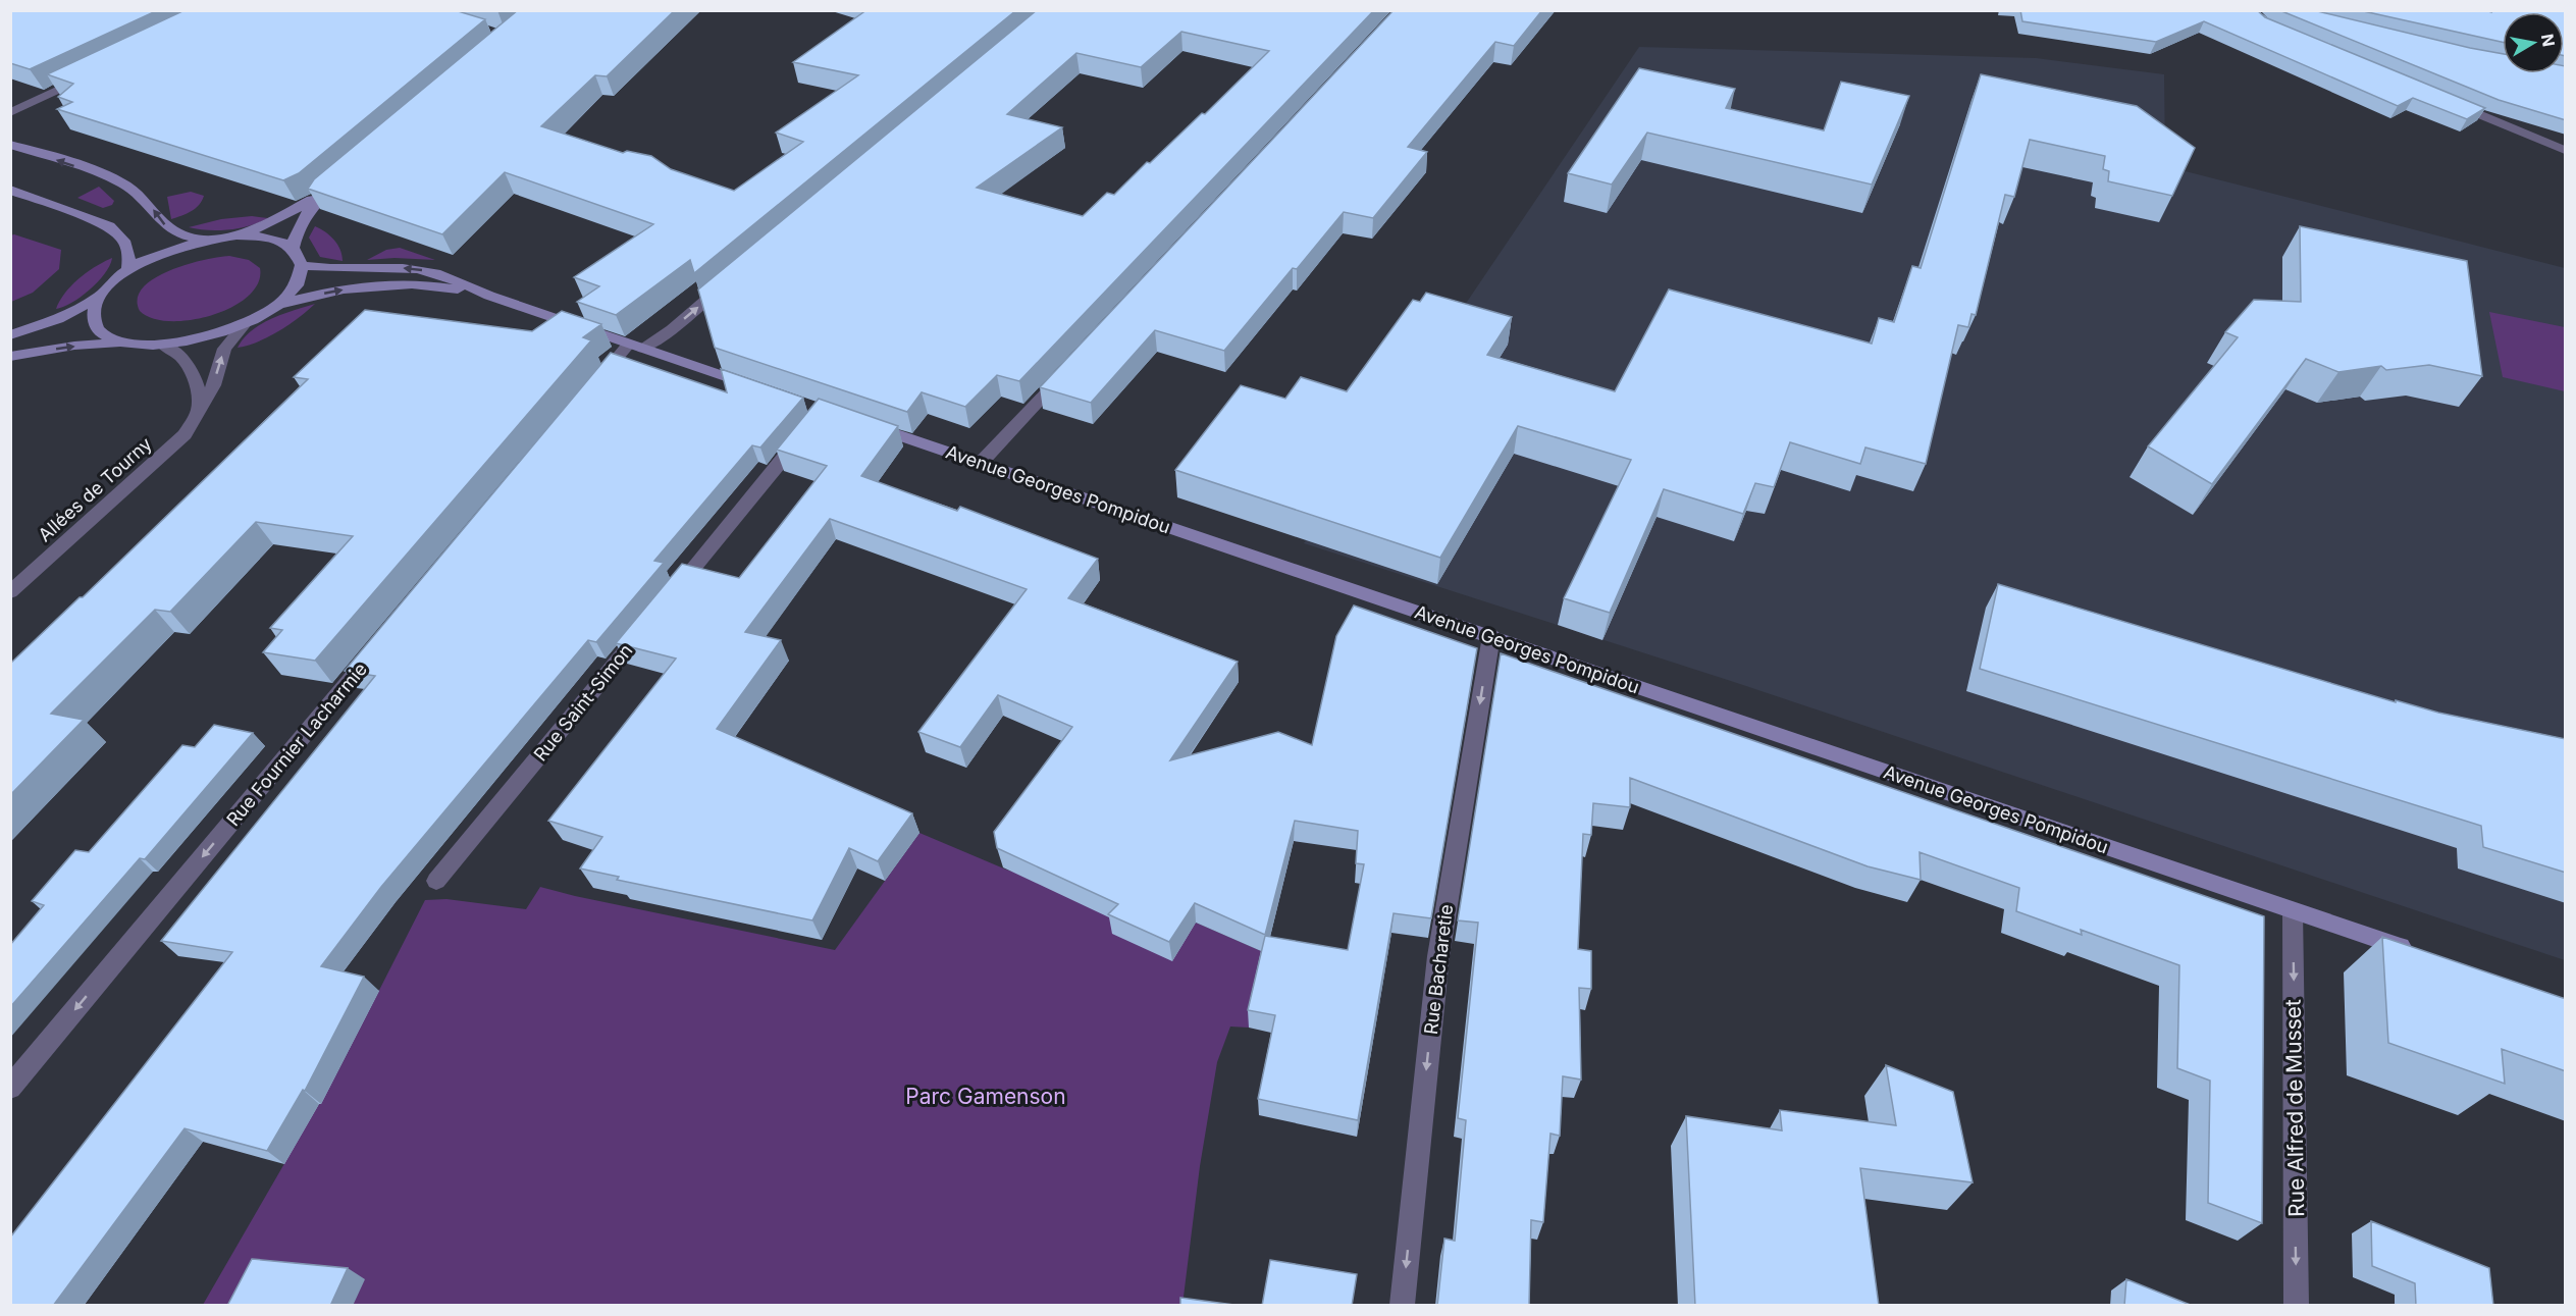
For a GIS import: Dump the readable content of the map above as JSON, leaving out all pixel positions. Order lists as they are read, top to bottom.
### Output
{
  "streets": {
    "main road": ["Avenue Georges Pompidou"],
    "street": [
      "Allées de Tourny",
      "Rue Saint-Simon",
      "Rue Fournier Lacharmie",
      "Rue Bacharetie",
      "Rue Alfred de Musset"
    ]
  },
  "crossings": [
    ["Avenue Georges Pompidou", "Rue Bacharetie"],
    ["Avenue Georges Pompidou", "Rue Alfred de Musset"]
  ],
  "one_way": ["Rue Fournier Lacharmie", "Rue Bacharetie", "Rue Alfred de Musset"],
  "parks": ["Parc Gamenson"],
  "north": "right"
}
